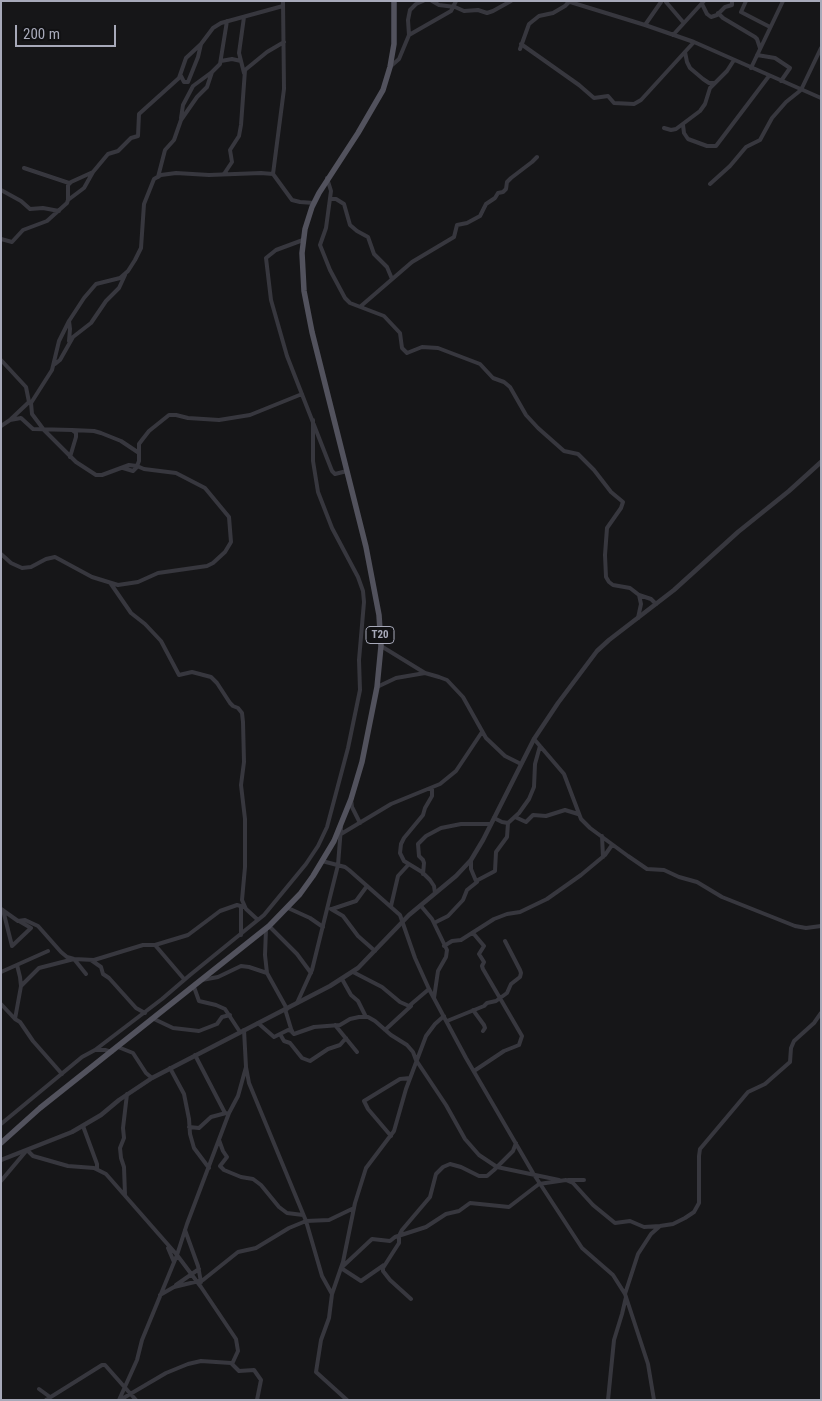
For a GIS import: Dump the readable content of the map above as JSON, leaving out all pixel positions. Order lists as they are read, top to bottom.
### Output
{
  "streets": {
    "main road": ["T20"]
  },
  "scale_bar": "200 m"
}
